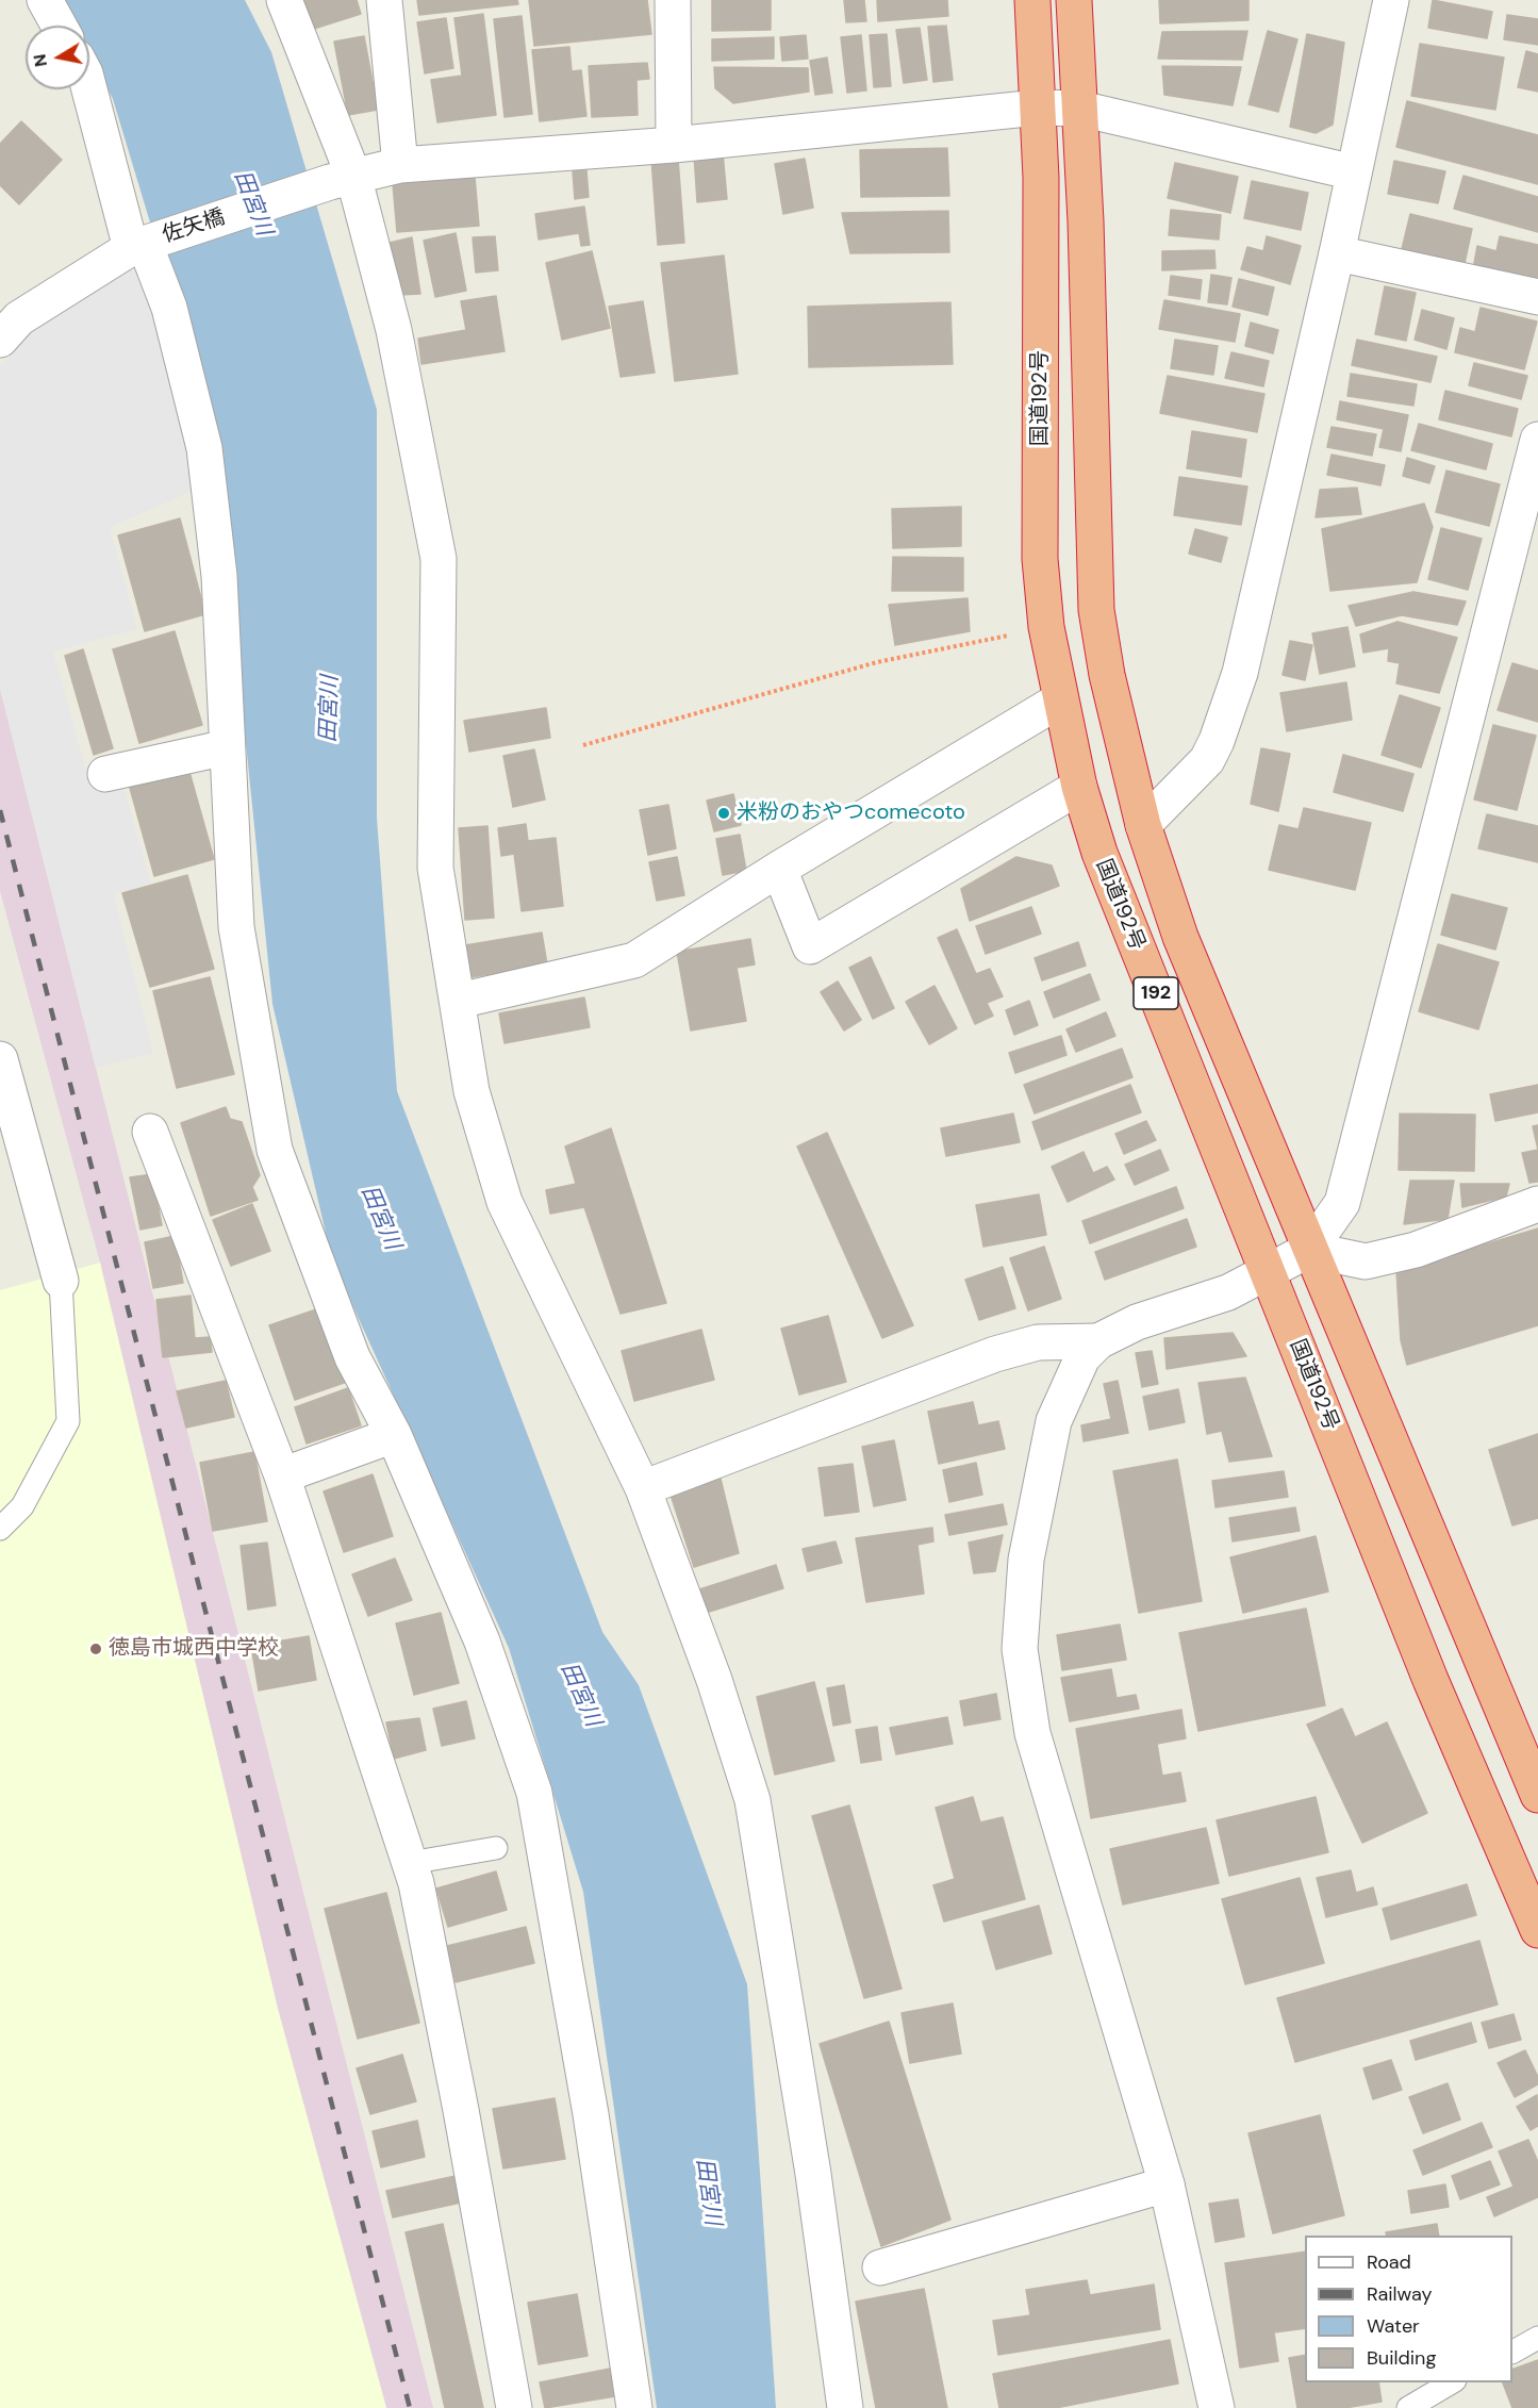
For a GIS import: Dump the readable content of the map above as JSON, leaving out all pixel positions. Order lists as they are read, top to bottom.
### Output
{
  "streets": {
    "highway": ["国道192号", "192"],
    "street": ["佐矢橋"]
  },
  "crossings": [
    ["佐矢橋", "国道192号"],
    ["佐矢橋", "192"]
  ],
  "water": ["田宮川"],
  "places": ["米粉のおやつcomecoto", "徳島市城西中学校"],
  "legend": [
    "Road",
    "Railway",
    "Water",
    "Building"
  ],
  "north": "left"
}
